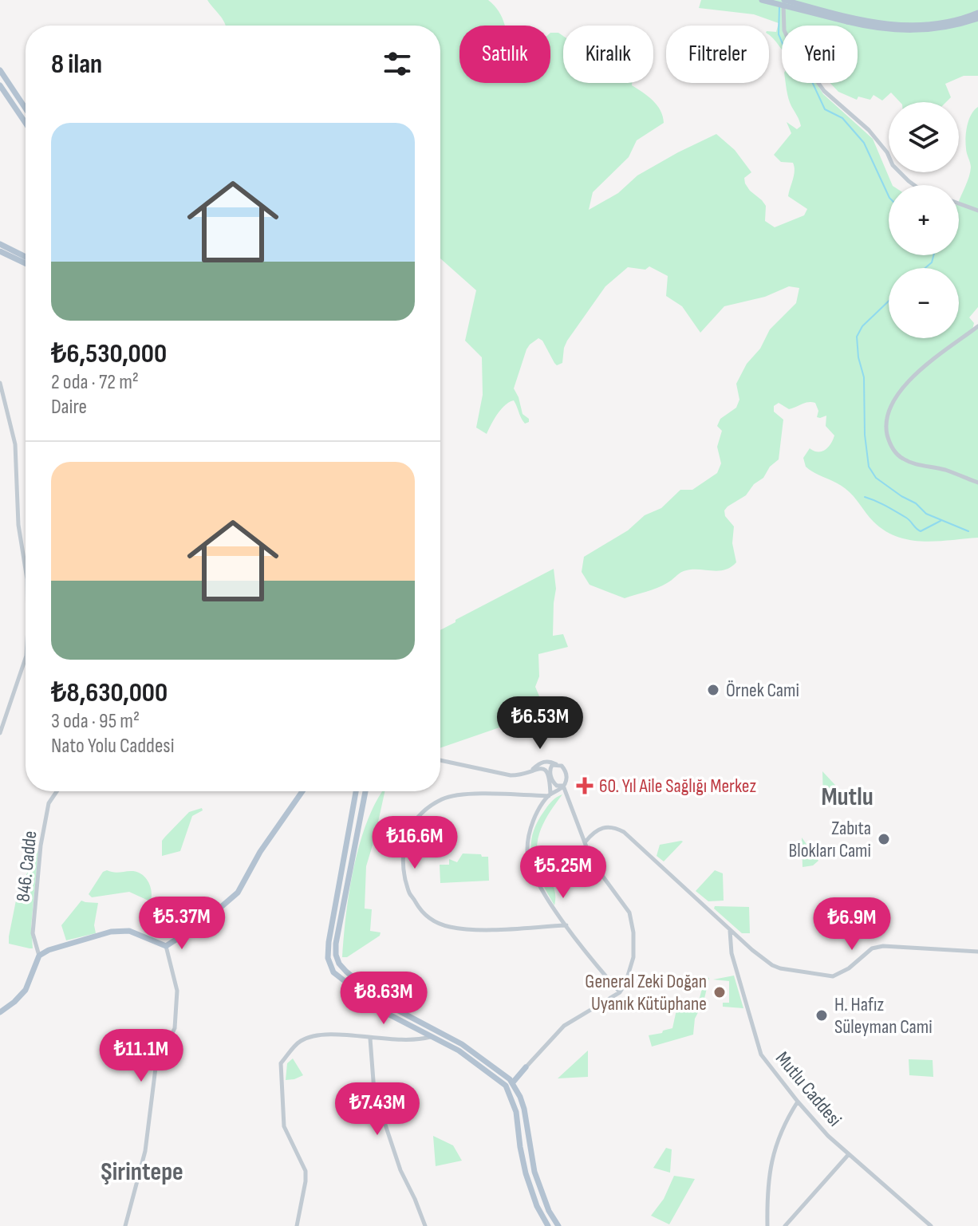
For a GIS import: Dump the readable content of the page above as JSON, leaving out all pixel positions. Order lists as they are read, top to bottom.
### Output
{
  "streets": {
    "street": ["846. Cadde", "Mutlu Caddesi"]
  },
  "districts": ["Mutlu", "Şirintepe"],
  "places": {
    "other": [
      "Örnek Cami",
      "Zabıta Blokları Cami",
      "General Zeki Doğan Uyanık Kütüphane",
      "H. Hafız Süleyman Cami"
    ],
    "health": ["60. Yıl Aile Sağlığı Merkez"]
  },
  "page": {
    "chip": [
      "Satılık",
      "Kiralık",
      "Filtreler",
      "Yeni"
    ],
    "heading": "8 ilan",
    "map_buttons": ["+", "−"],
    "list": [
      {
        "name": "₺6,530,000",
        "note": "2 oda · 72 m² · Daire"
      },
      {
        "name": "₺8,630,000",
        "note": "3 oda · 95 m² · Nato Yolu Caddesi"
      }
    ],
    "price": [
      "₺6.53M",
      "₺16.6M",
      "₺5.25M",
      "₺5.37M",
      "₺6.9M",
      "₺8.63M",
      "₺11.1M",
      "₺7.43M"
    ]
  }
}
